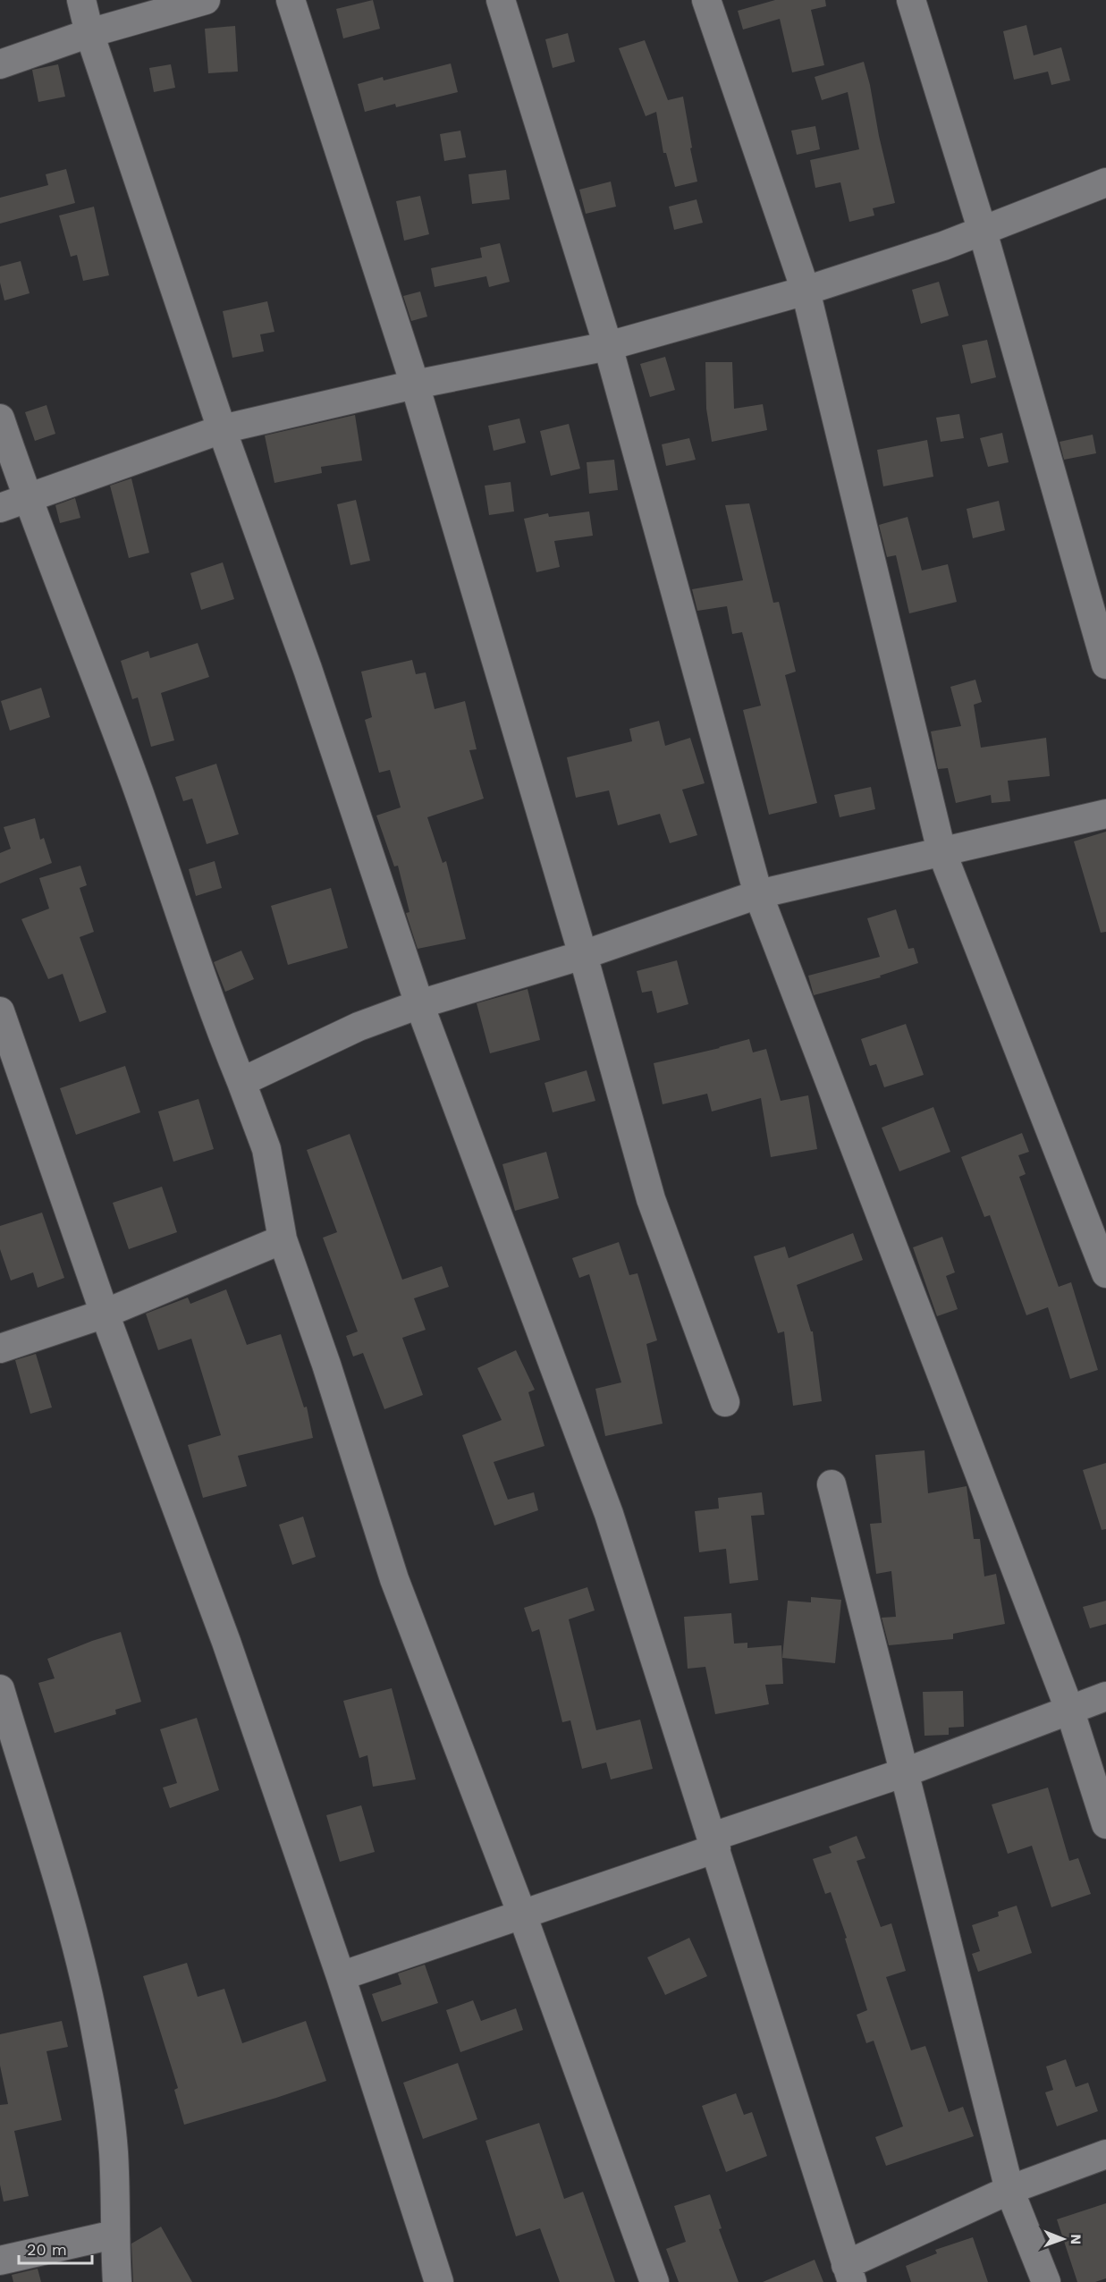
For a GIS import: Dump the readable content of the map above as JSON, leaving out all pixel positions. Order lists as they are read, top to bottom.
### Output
{
  "scale_bar": "20 m",
  "north": "right"
}
